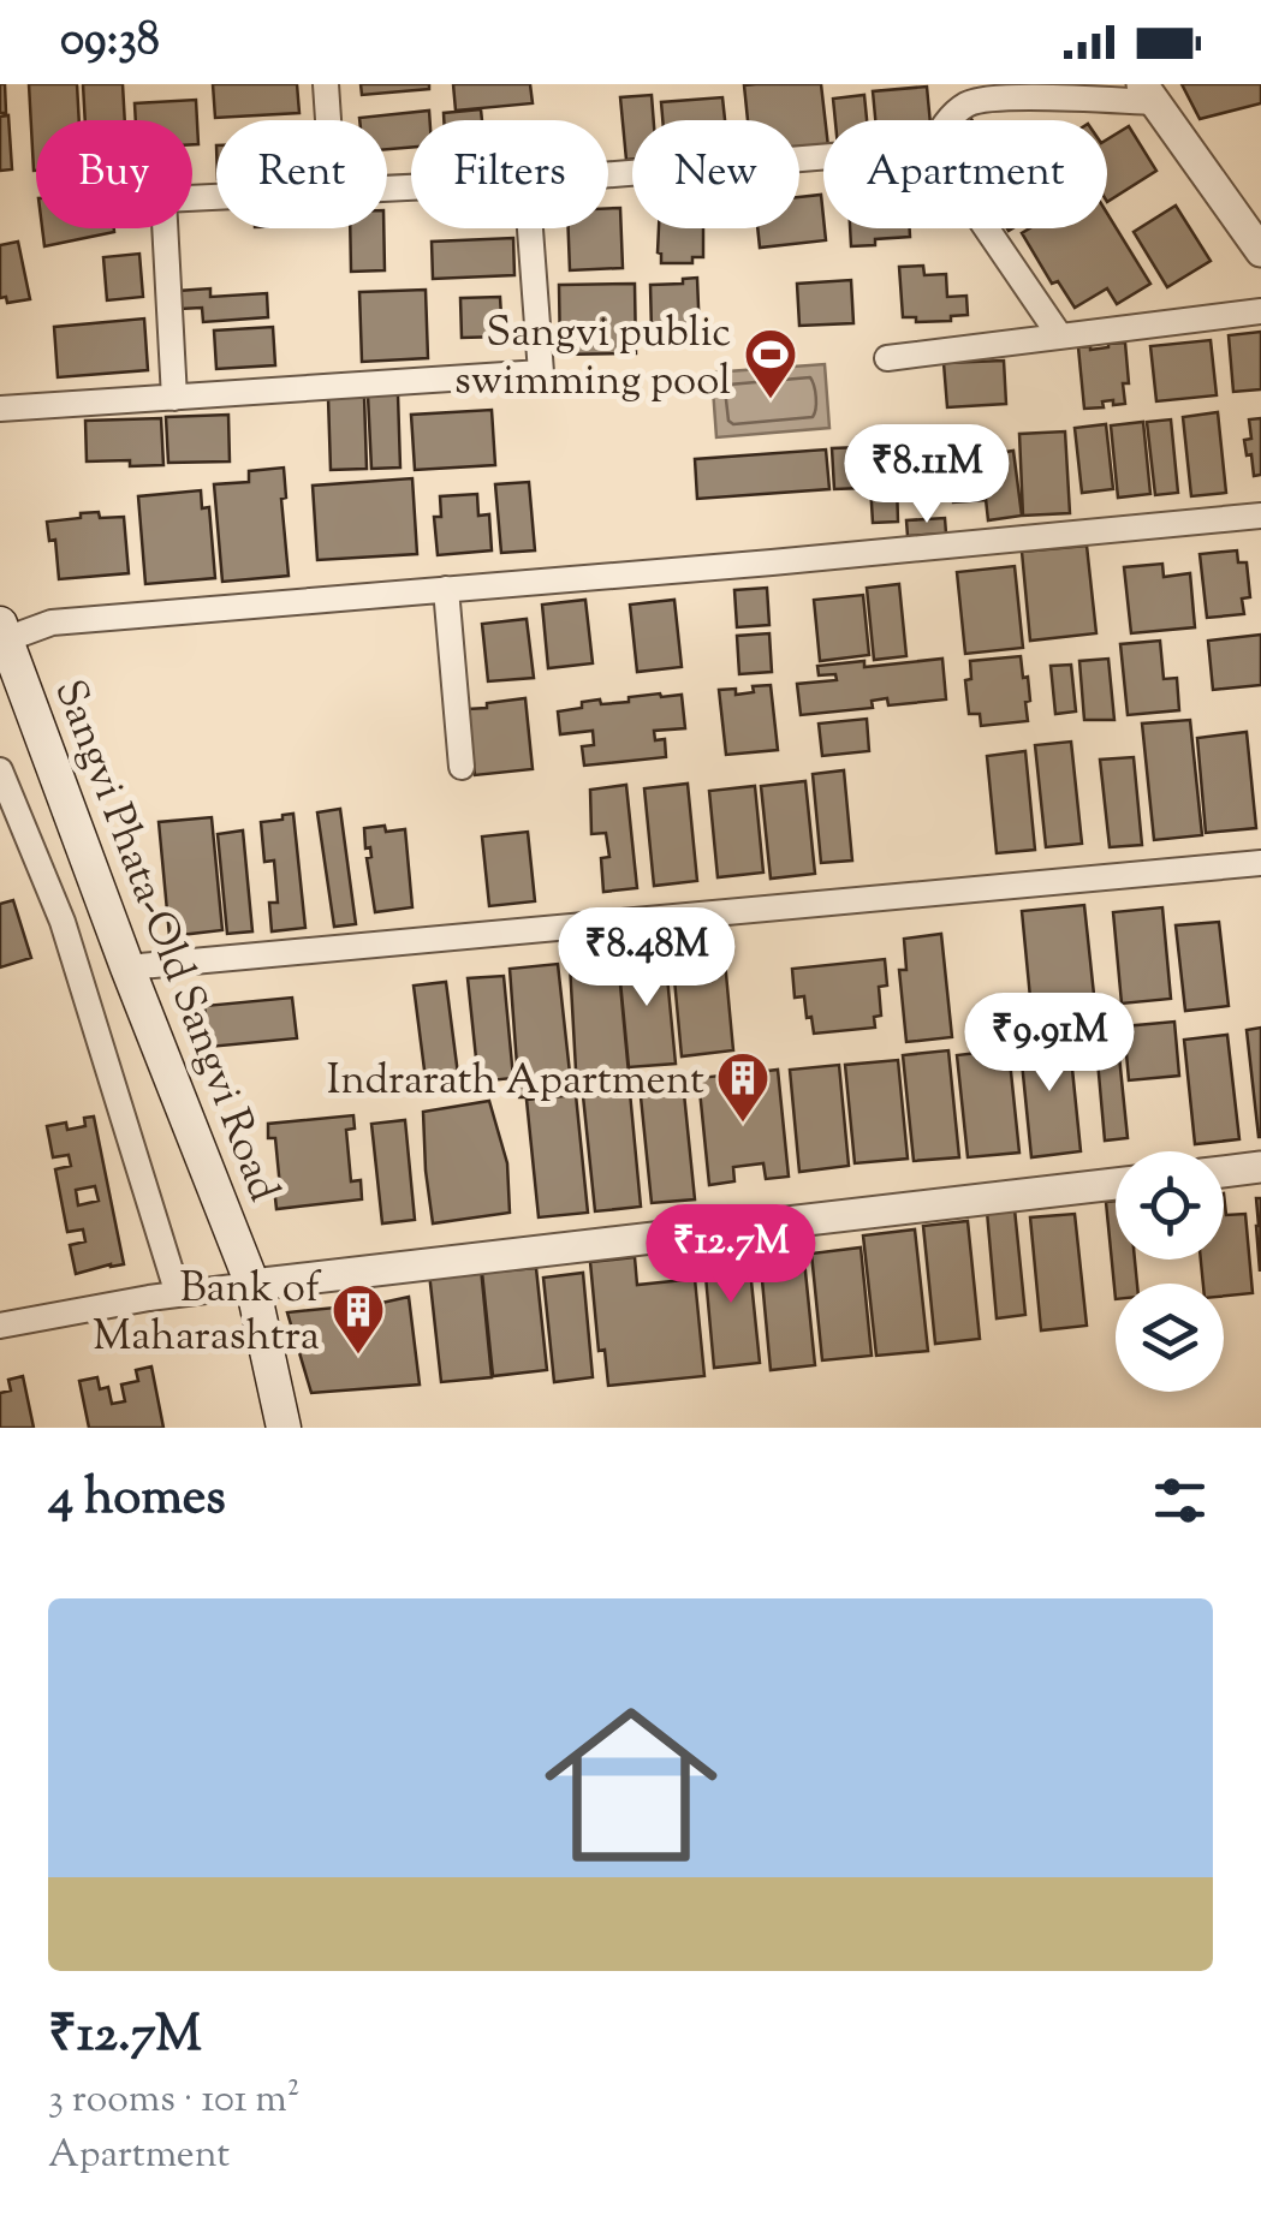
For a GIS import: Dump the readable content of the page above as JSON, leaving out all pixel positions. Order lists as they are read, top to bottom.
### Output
{
  "streets": {
    "main road": ["Sangvi Phata-Old Sangvi Road"]
  },
  "places": {
    "sports": ["Sangvi public swimming pool"],
    "building": ["Indrarath Apartment", "Bank of Maharashtra"]
  },
  "page": {
    "status": "09:38",
    "chip": [
      "Buy",
      "Rent",
      "Filters",
      "New",
      "Apartment"
    ],
    "price": [
      "₹8.11M",
      "₹8.48M",
      "₹9.91M",
      "₹12.7M"
    ],
    "heading": "4 homes",
    "list": [
      {
        "name": "₹12.7M",
        "note": "3 rooms · 101 m² · Apartment"
      }
    ]
  }
}
